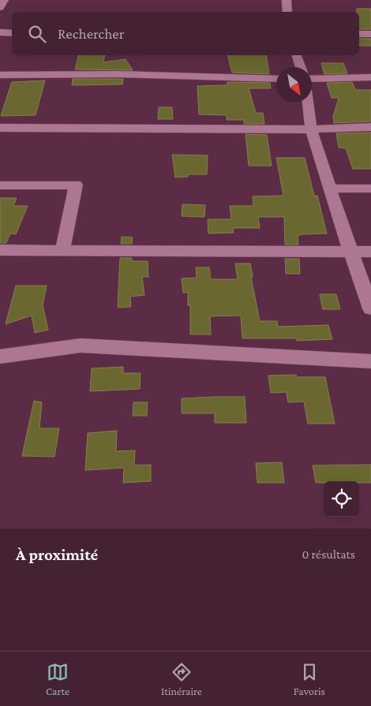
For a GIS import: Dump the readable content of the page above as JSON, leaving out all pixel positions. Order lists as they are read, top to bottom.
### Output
{
  "north": "bottom right",
  "page": {
    "search": "Rechercher",
    "heading": ["À proximité", "0 résultats"],
    "nav": ["Carte", "Itinéraire", "Favoris"]
  }
}
